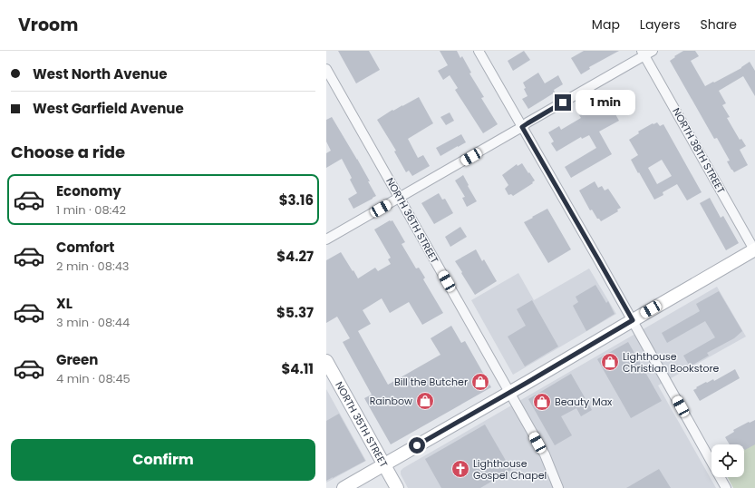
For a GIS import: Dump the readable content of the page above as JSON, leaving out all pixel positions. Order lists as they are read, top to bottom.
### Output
{
  "streets": {
    "main road": ["NORTH 35TH STREET"],
    "street": ["NORTH 38TH STREET", "NORTH 36TH STREET"]
  },
  "places": {
    "shop": [
      "Lighthouse Christian Bookstore",
      "Bill the Butcher",
      "Rainbow",
      "Beauty Max"
    ],
    "church": ["Lighthouse Gospel Chapel"]
  },
  "page": {
    "header": "Vroom",
    "nav": ["Map", "Layers", "Share"],
    "banner": ["West North Avenue", "West Garfield Avenue"],
    "bubble": "1 min",
    "heading": "Choose a ride",
    "list": [
      {
        "name": "Economy",
        "note": "1 min · 08:42",
        "value": "$3.16"
      },
      {
        "name": "Comfort",
        "note": "2 min · 08:43",
        "value": "$4.27"
      },
      {
        "name": "XL",
        "note": "3 min · 08:44",
        "value": "$5.37"
      },
      {
        "name": "Green",
        "note": "4 min · 08:45",
        "value": "$4.11"
      }
    ],
    "buttons": "Confirm"
  }
}
